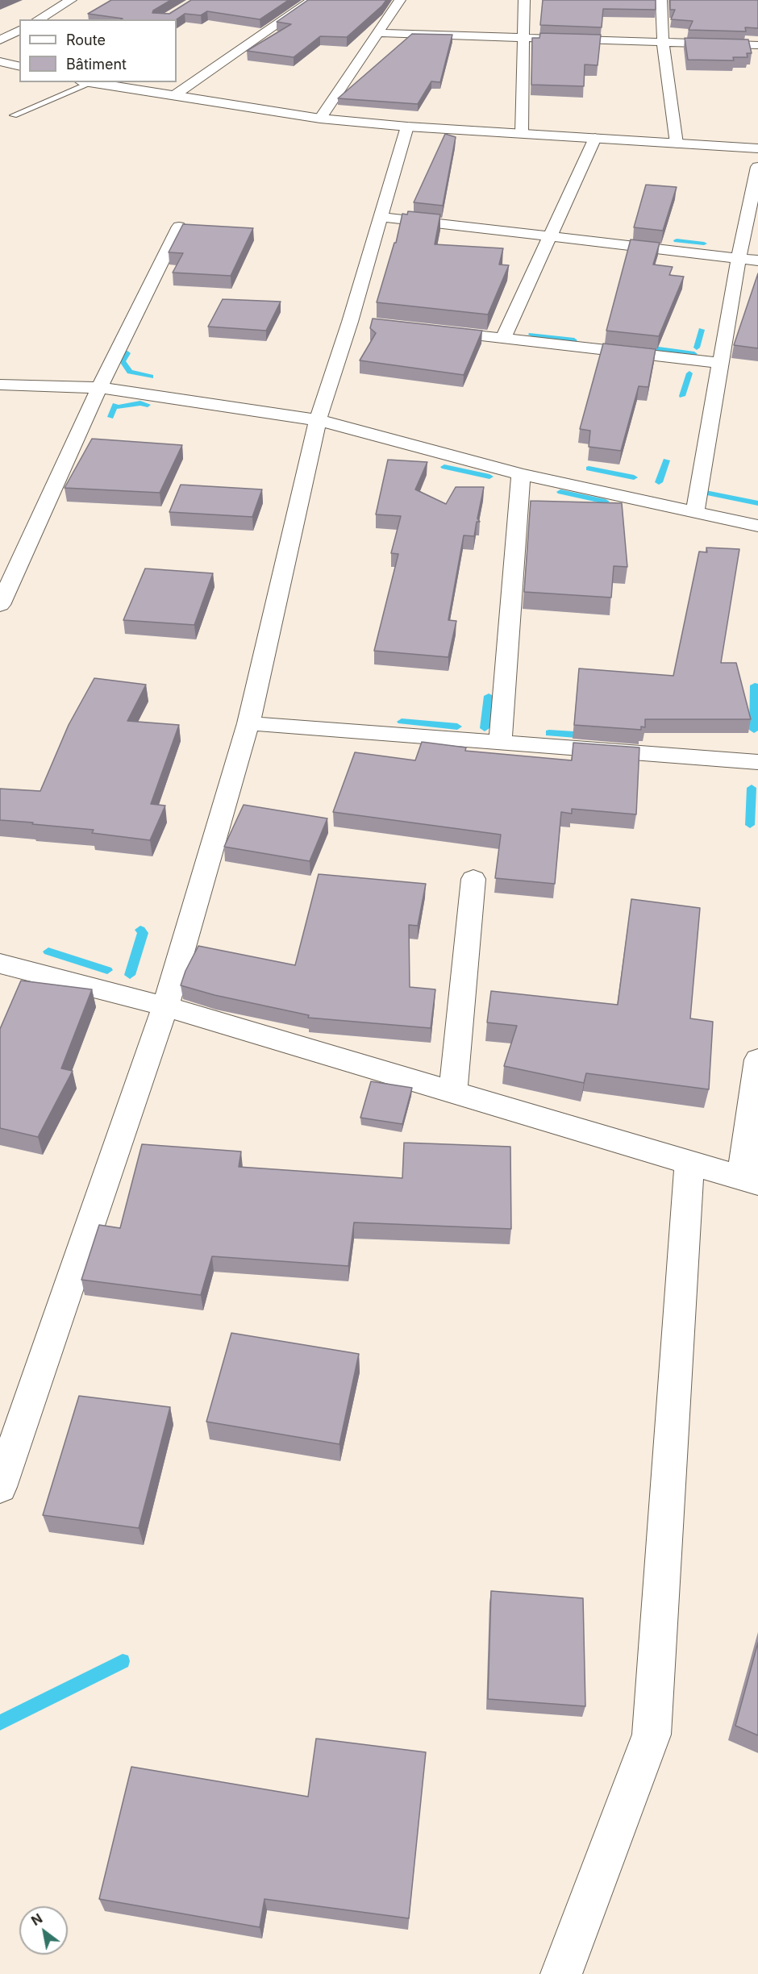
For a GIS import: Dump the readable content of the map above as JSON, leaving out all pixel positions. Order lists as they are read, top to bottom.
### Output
{
  "legend": ["Route", "Bâtiment"],
  "north": "top left"
}
